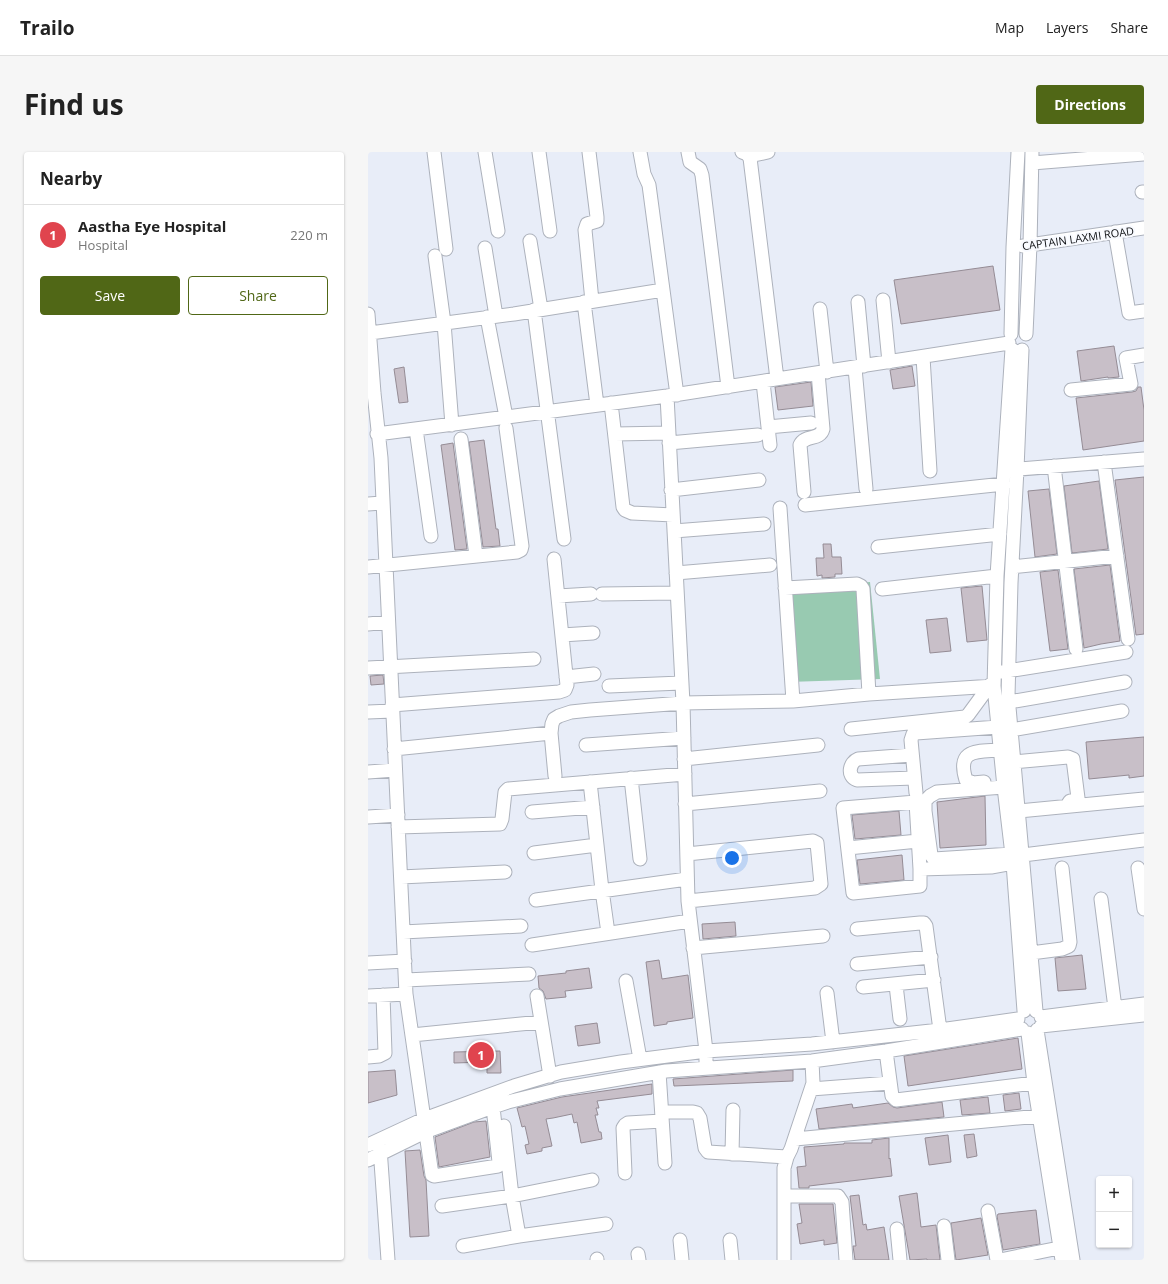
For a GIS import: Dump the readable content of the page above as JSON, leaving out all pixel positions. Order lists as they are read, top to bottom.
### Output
{
  "streets": {
    "street": ["CAPTAIN LAXMI ROAD"]
  },
  "page": {
    "header": "Trailo",
    "nav": ["Map", "Layers", "Share"],
    "title": "Find us",
    "buttons": [
      "Directions",
      ["Save", "Share"]
    ],
    "heading": "Nearby",
    "list": [
      {
        "mark": "1",
        "name": "Aastha Eye Hospital",
        "note": "Hospital",
        "value": "220 m"
      }
    ],
    "pins": "1",
    "map_buttons": ["+", "−"]
  }
}
